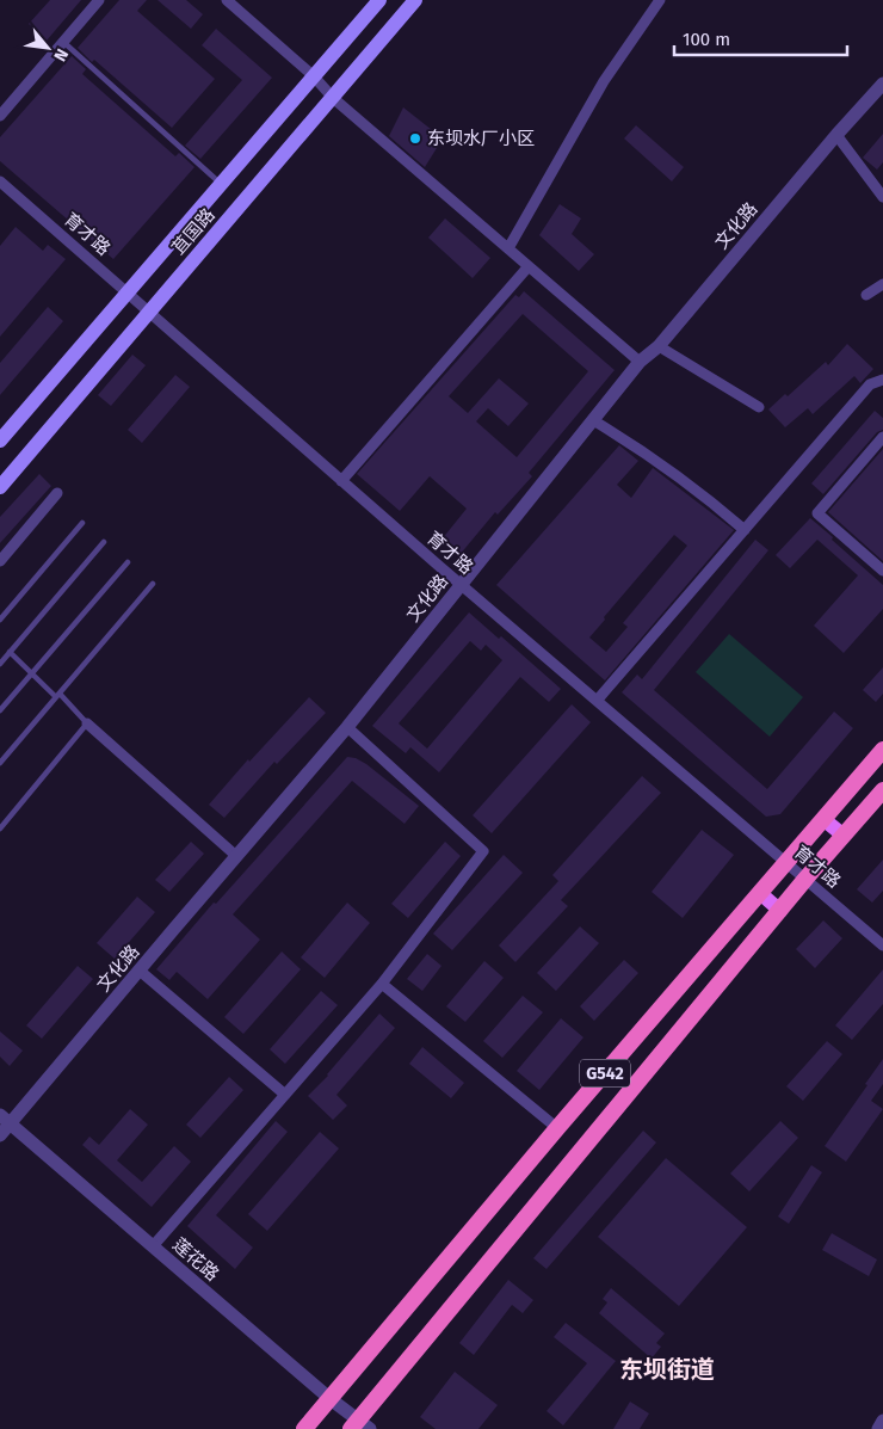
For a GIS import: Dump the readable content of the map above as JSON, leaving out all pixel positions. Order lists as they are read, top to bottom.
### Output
{
  "streets": {
    "highway": ["G542"],
    "main road": ["苴国路"],
    "street": ["文化路", "育才路", "莲花路"]
  },
  "crossings": [
    ["文化路", "育才路"],
    ["文化路", "莲花路"],
    ["苴国路", "育才路"],
    ["育才路", "G542"],
    ["G542", "莲花路"]
  ],
  "districts": ["东坝街道"],
  "places": ["东坝水厂小区"],
  "scale_bar": "100 m",
  "north": "bottom right"
}
